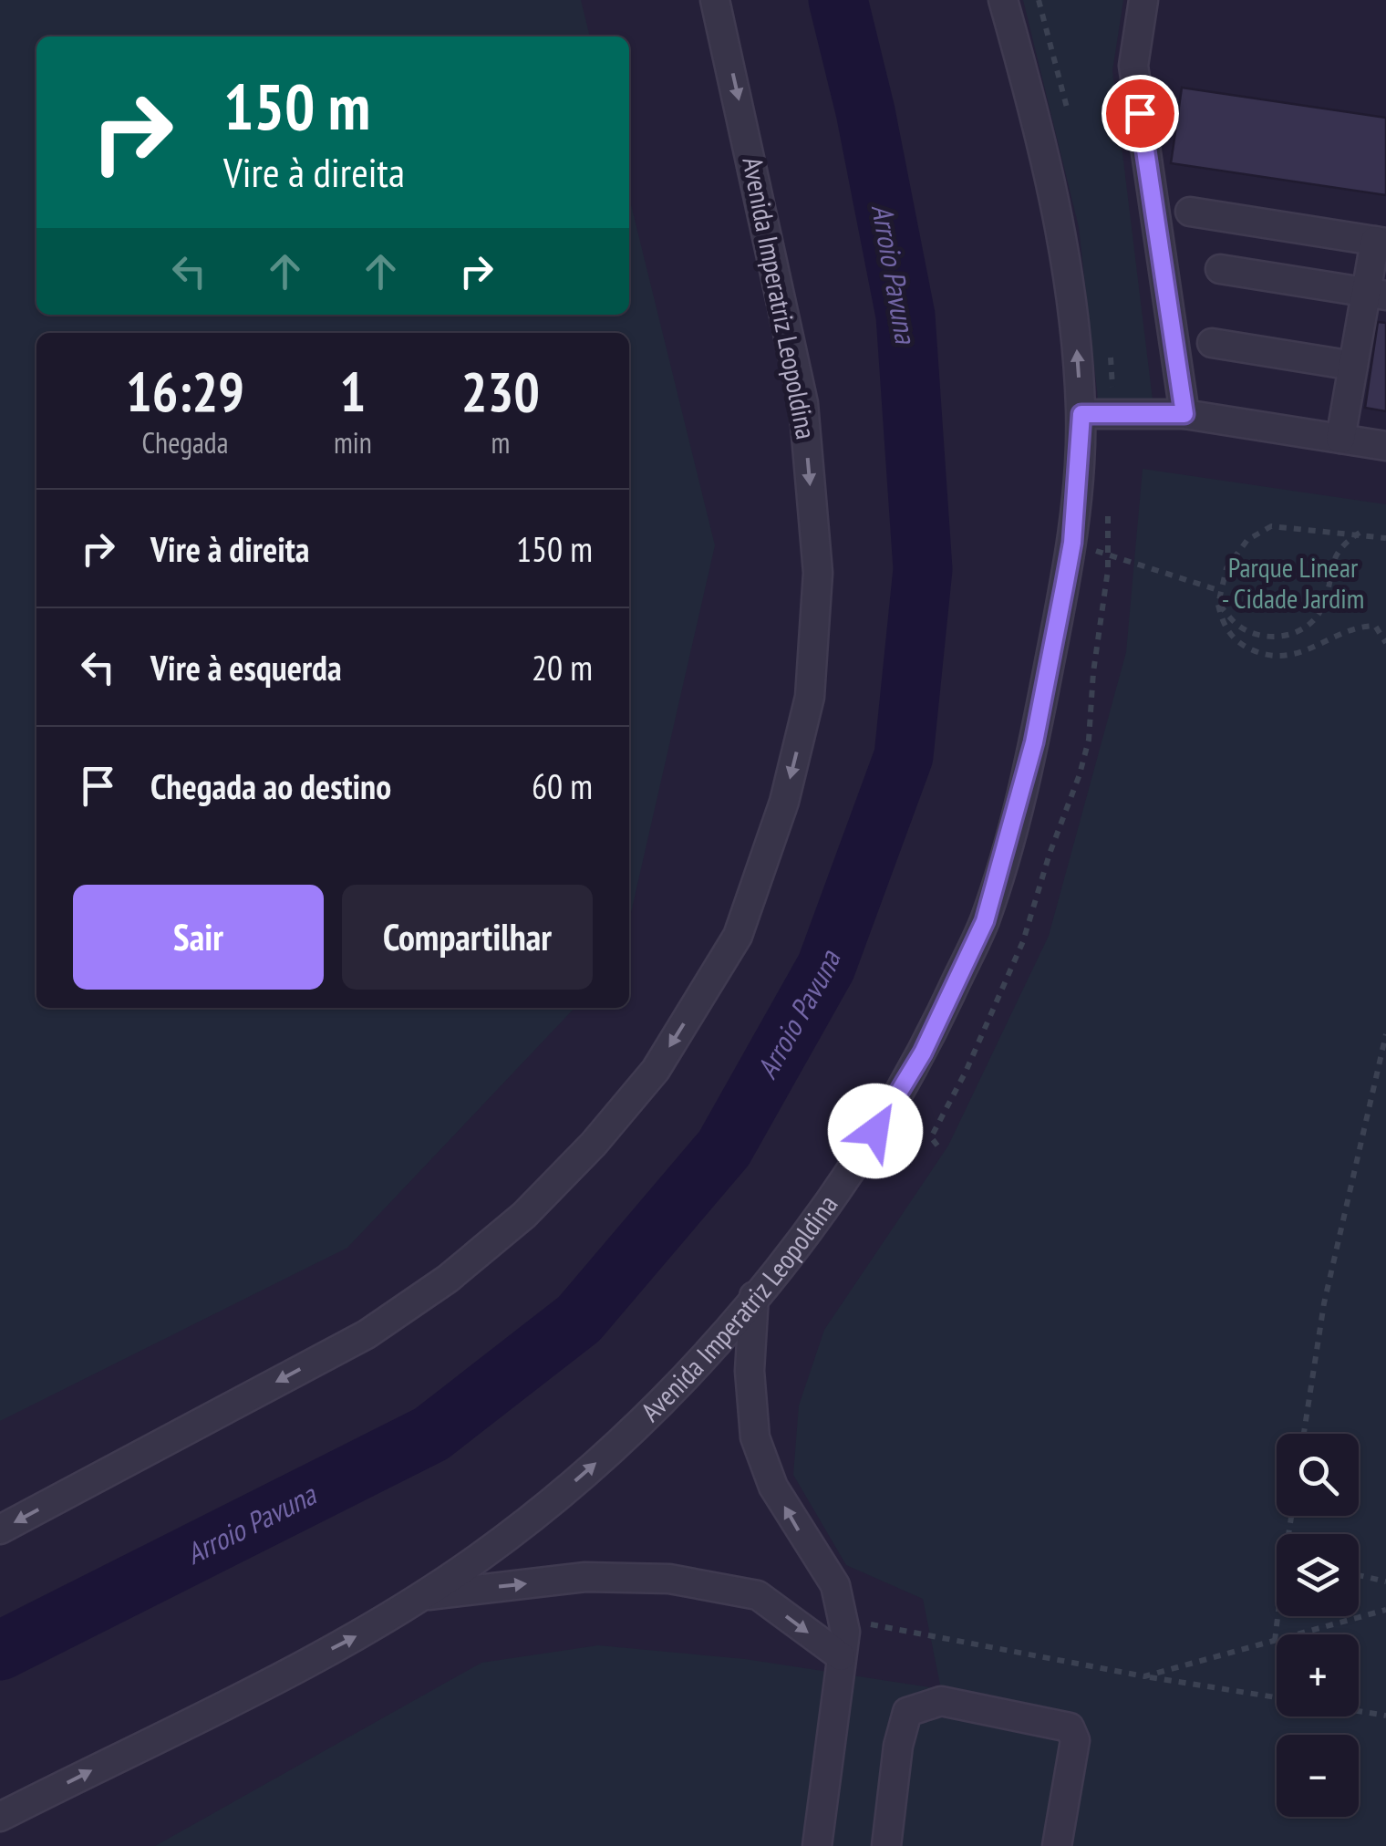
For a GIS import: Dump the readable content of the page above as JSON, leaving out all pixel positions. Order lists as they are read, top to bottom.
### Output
{
  "streets": {
    "street": ["Avenida Imperatriz Leopoldina"]
  },
  "water": ["Arroio Pavuna"],
  "parks": ["Parque Linear - Cidade Jardim"],
  "page": {
    "turn": ["150 m", "Vire à direita"],
    "eta": [
      "16:29",
      "Chegada",
      "1",
      "min",
      "230",
      "m"
    ],
    "list": [
      {
        "name": "Vire à direita",
        "value": "150 m"
      },
      {
        "name": "Vire à esquerda",
        "value": "20 m"
      },
      {
        "name": "Chegada ao destino",
        "value": "60 m"
      }
    ],
    "buttons": ["Sair", "Compartilhar"],
    "map_buttons": ["+", "−"]
  }
}
